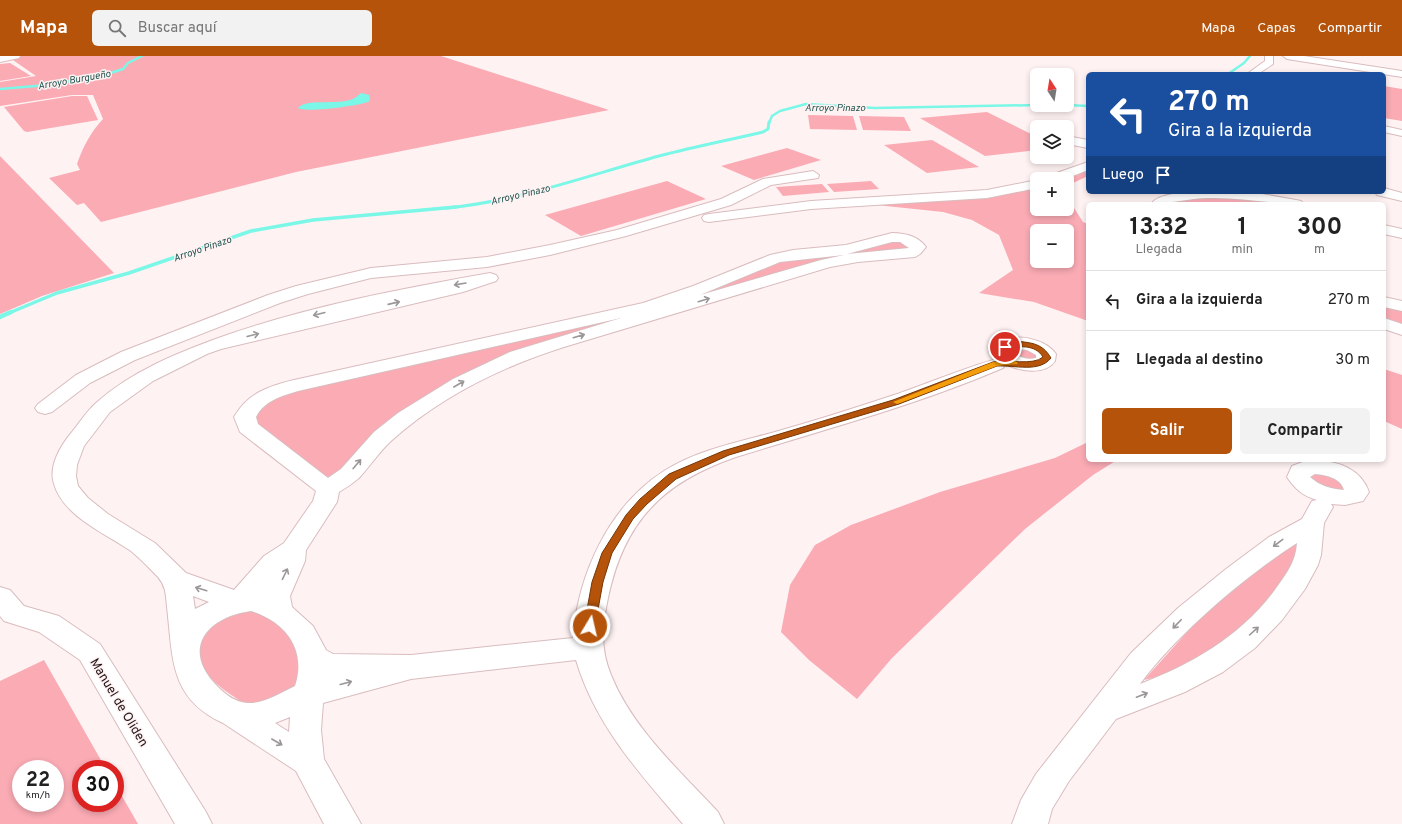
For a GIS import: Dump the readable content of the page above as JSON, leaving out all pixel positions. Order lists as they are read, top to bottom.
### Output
{
  "streets": {
    "street": ["Manuel de Oliden"]
  },
  "water": ["Arroyo Burgueño", "Arroyo Pinazo"],
  "north": "top",
  "page": {
    "header": "Mapa",
    "search": "Buscar aquí",
    "nav": ["Mapa", "Capas", "Compartir"],
    "map_buttons": ["+", "−"],
    "turn": ["270 m", "Gira a la izquierda"],
    "then": "Luego",
    "eta": [
      "13:32",
      "Llegada",
      "1",
      "min",
      "300",
      "m"
    ],
    "list": [
      {
        "name": "Gira a la izquierda",
        "value": "270 m"
      },
      {
        "name": "Llegada al destino",
        "value": "30 m"
      }
    ],
    "buttons": ["Salir", "Compartir"],
    "speed": "22 km/h",
    "limit": "30"
  }
}
